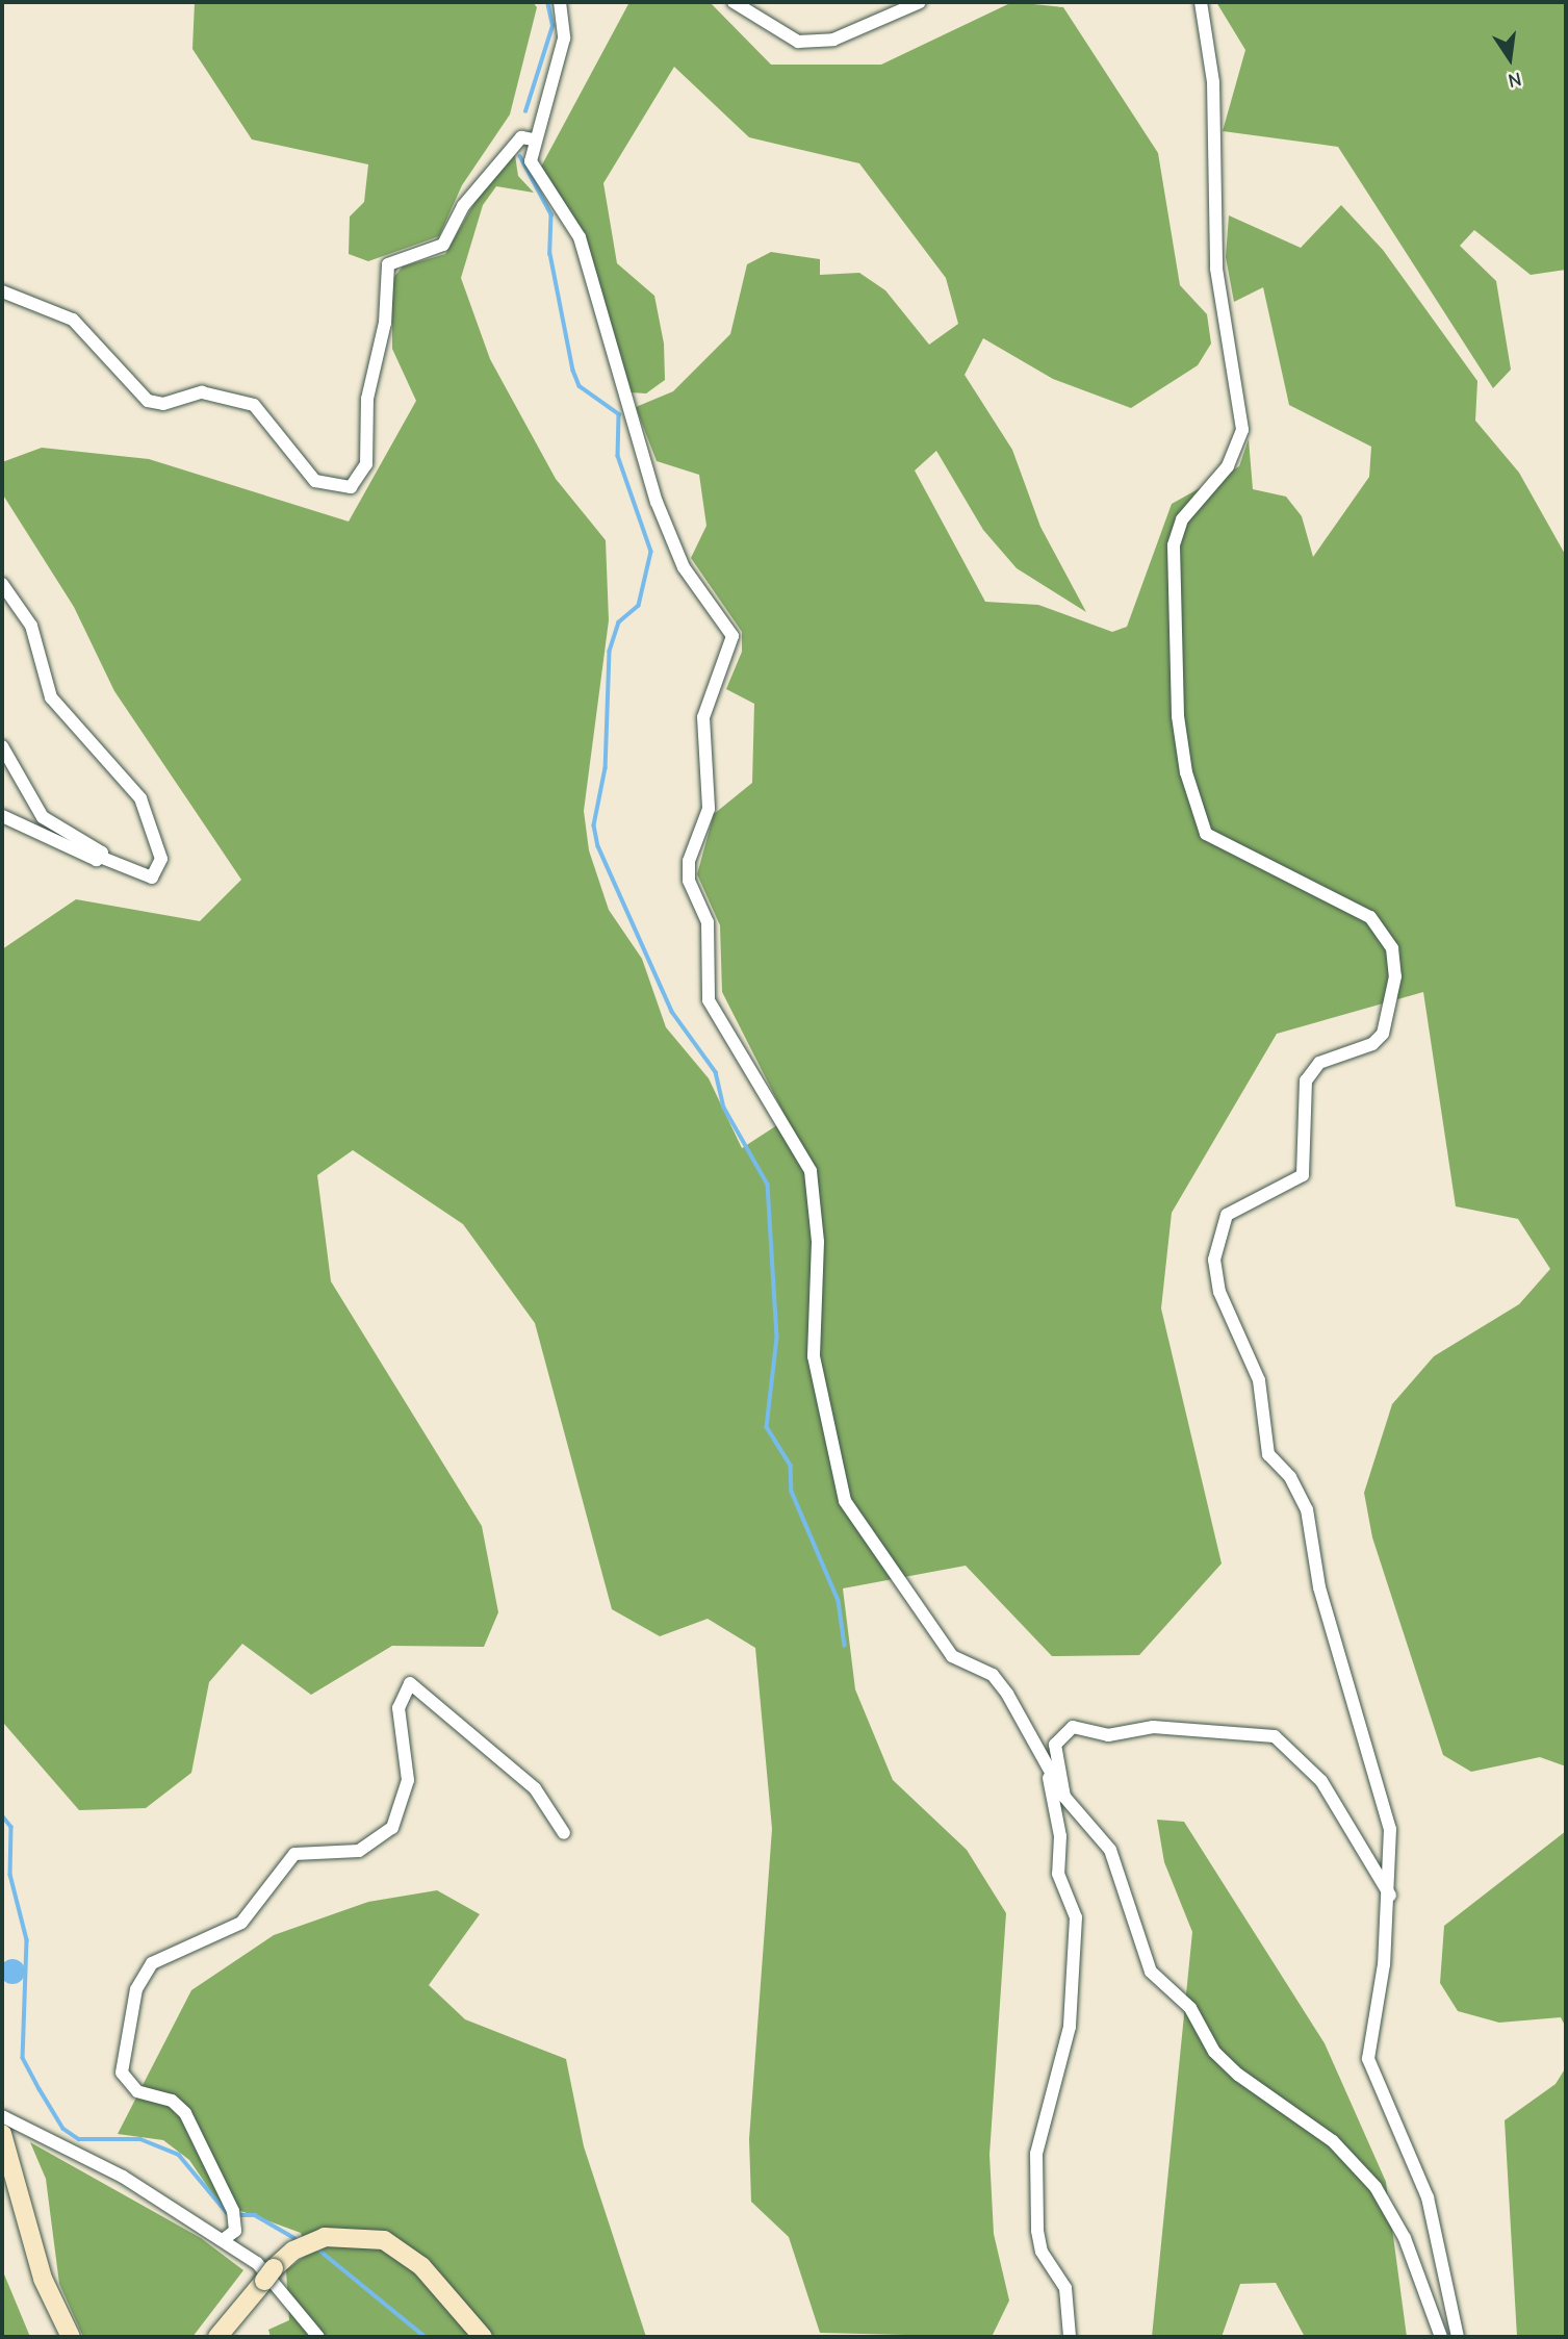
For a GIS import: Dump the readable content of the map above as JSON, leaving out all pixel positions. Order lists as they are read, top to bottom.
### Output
{
  "north": "bottom"
}
